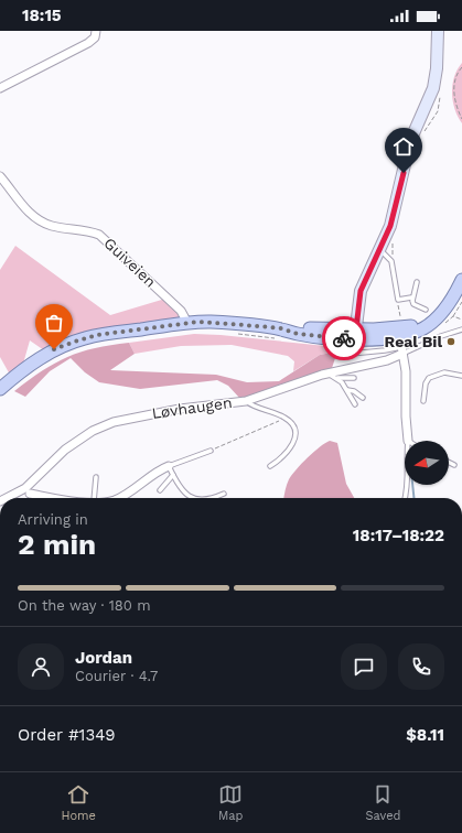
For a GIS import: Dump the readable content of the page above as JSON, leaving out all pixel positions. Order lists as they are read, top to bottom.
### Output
{
  "streets": {
    "street": ["Guiveien", "Løvhaugen"]
  },
  "places": ["Real Bil"],
  "north": "left",
  "page": {
    "status": "18:15",
    "heading": ["2 min", "Arriving in", "18:17–18:22"],
    "panel": [
      "Jordan",
      "Courier · 4.7",
      "Order #1349",
      "$8.11"
    ],
    "bar": "On the way · 180 m",
    "tabs": ["Home", "Map", "Saved"]
  }
}
